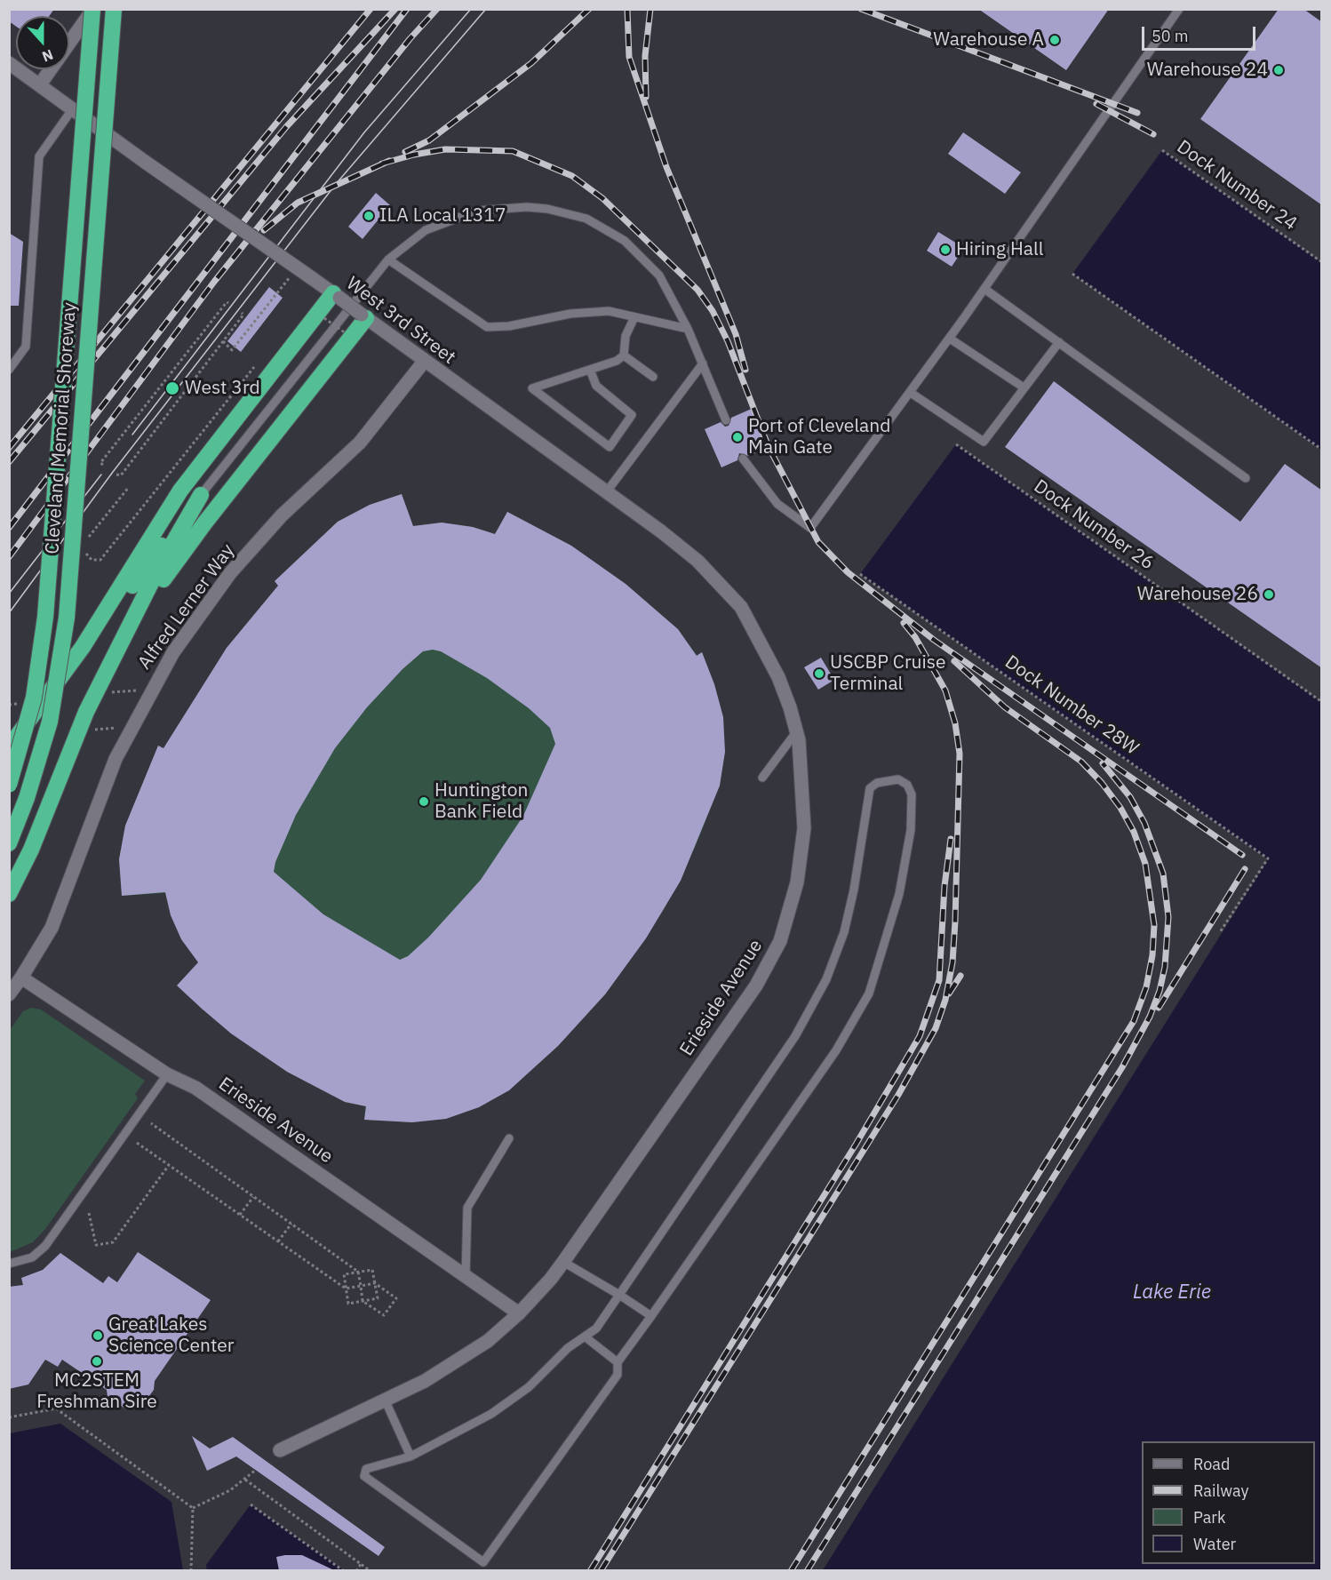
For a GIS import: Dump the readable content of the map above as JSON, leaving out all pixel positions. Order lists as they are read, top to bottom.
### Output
{
  "streets": {
    "highway": ["Cleveland Memorial Shoreway"],
    "street": ["West 3rd Street", "Alfred Lerner Way", "Erieside Avenue"],
    "path": ["Dock Number 24", "Dock Number 26", "Dock Number 28W"]
  },
  "crossings": [
    ["West 3rd Street", "Alfred Lerner Way"],
    ["West 3rd Street", "Erieside Avenue"],
    ["Alfred Lerner Way", "Erieside Avenue"]
  ],
  "water": ["Lake Erie"],
  "places": [
    "Warehouse A",
    "Warehouse 24",
    "ILA Local 1317",
    "Hiring Hall",
    "West 3rd",
    "Port of Cleveland Main Gate",
    "Warehouse 26",
    "USCBP Cruise Terminal",
    "Huntington Bank Field",
    "Great Lakes Science Center",
    "MC2STEM Freshman Sire"
  ],
  "legend": [
    "Road",
    "Railway",
    "Park",
    "Water"
  ],
  "scale_bar": "50 m",
  "north": "bottom"
}
